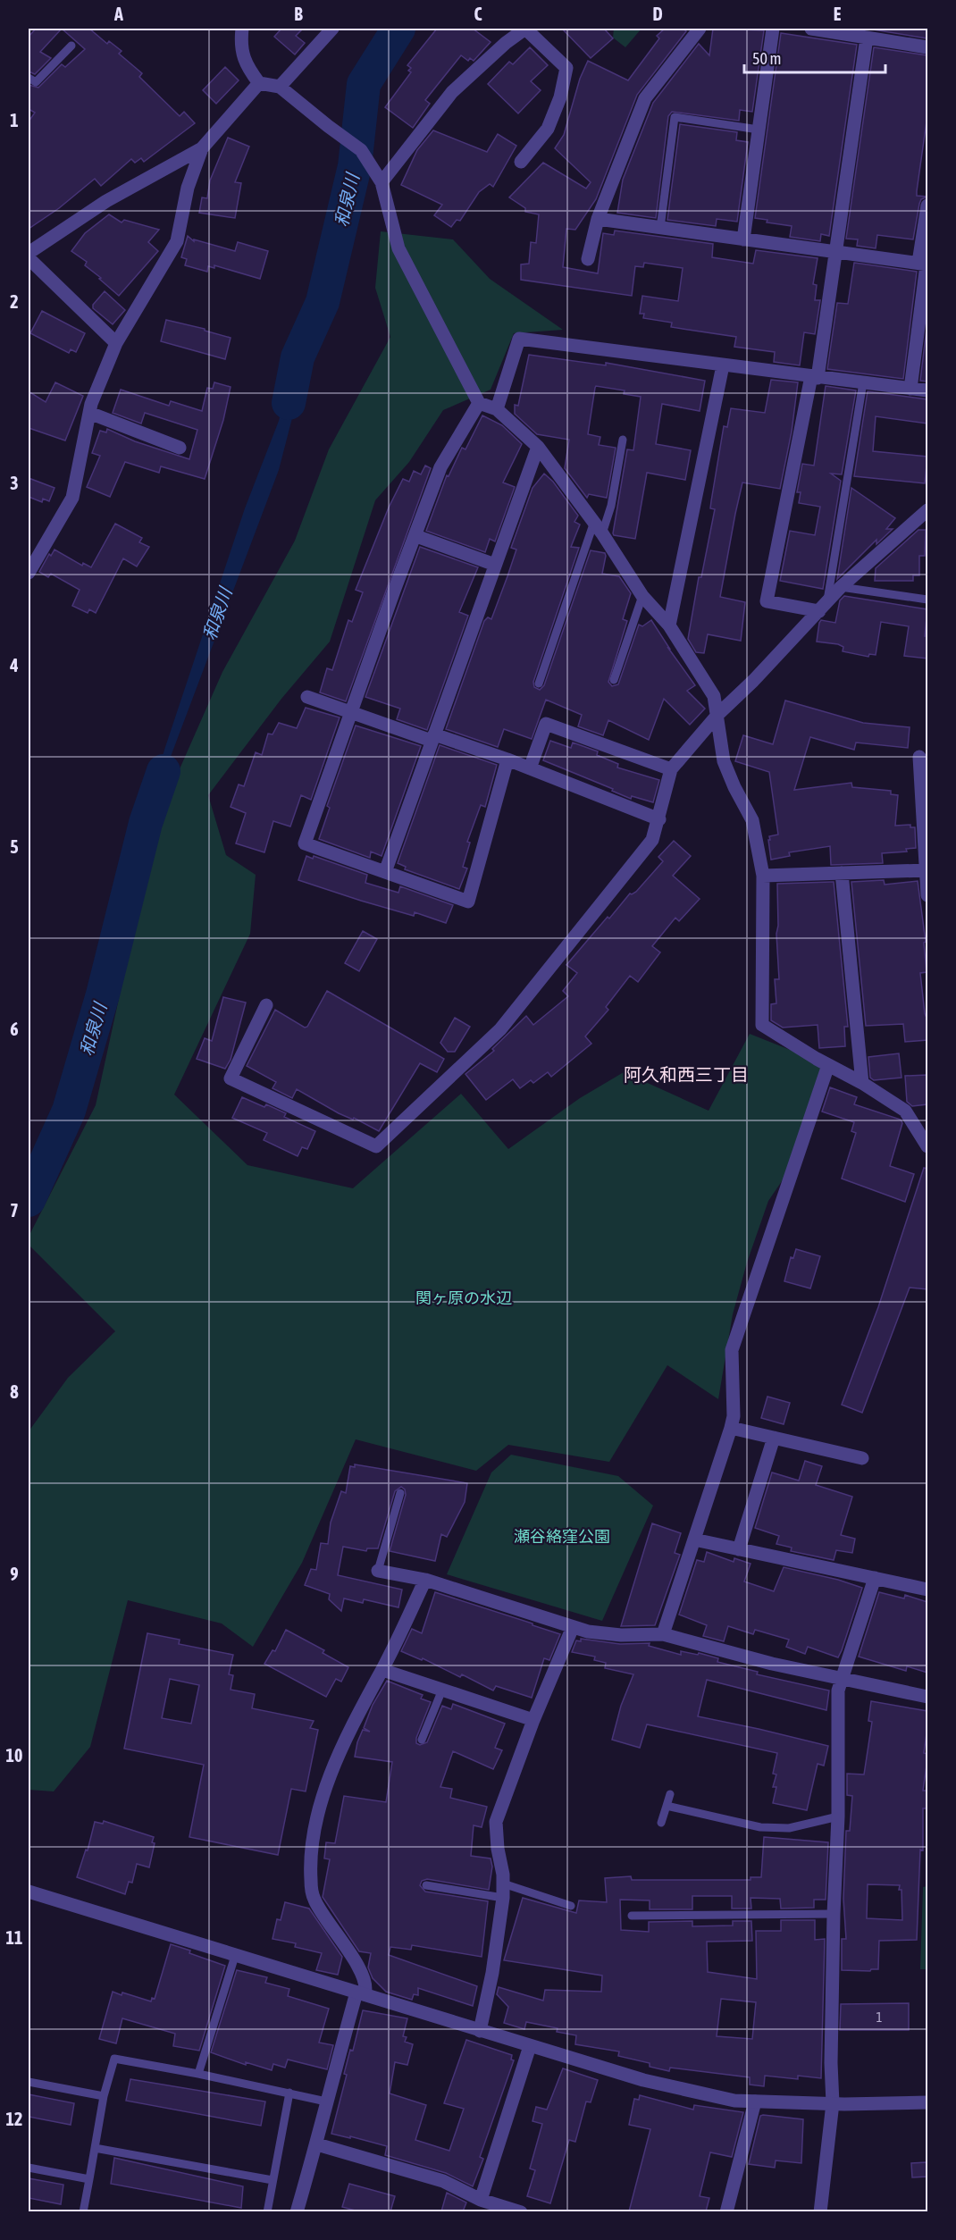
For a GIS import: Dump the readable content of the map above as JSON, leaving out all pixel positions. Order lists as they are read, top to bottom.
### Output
{
  "districts": ["阿久和西三丁目"],
  "water": ["和泉川"],
  "parks": ["関ヶ原の水辺", "瀬谷絡窪公園"],
  "house_numbers": ["1"],
  "scale_bar": "50 m",
  "grid": {
    "columns": [
      "A",
      "B",
      "C",
      "D",
      "E"
    ],
    "rows": [
      "1",
      "2",
      "3",
      "4",
      "5",
      "6",
      "7",
      "8",
      "9",
      "10",
      "11",
      "12"
    ]
  }
}
